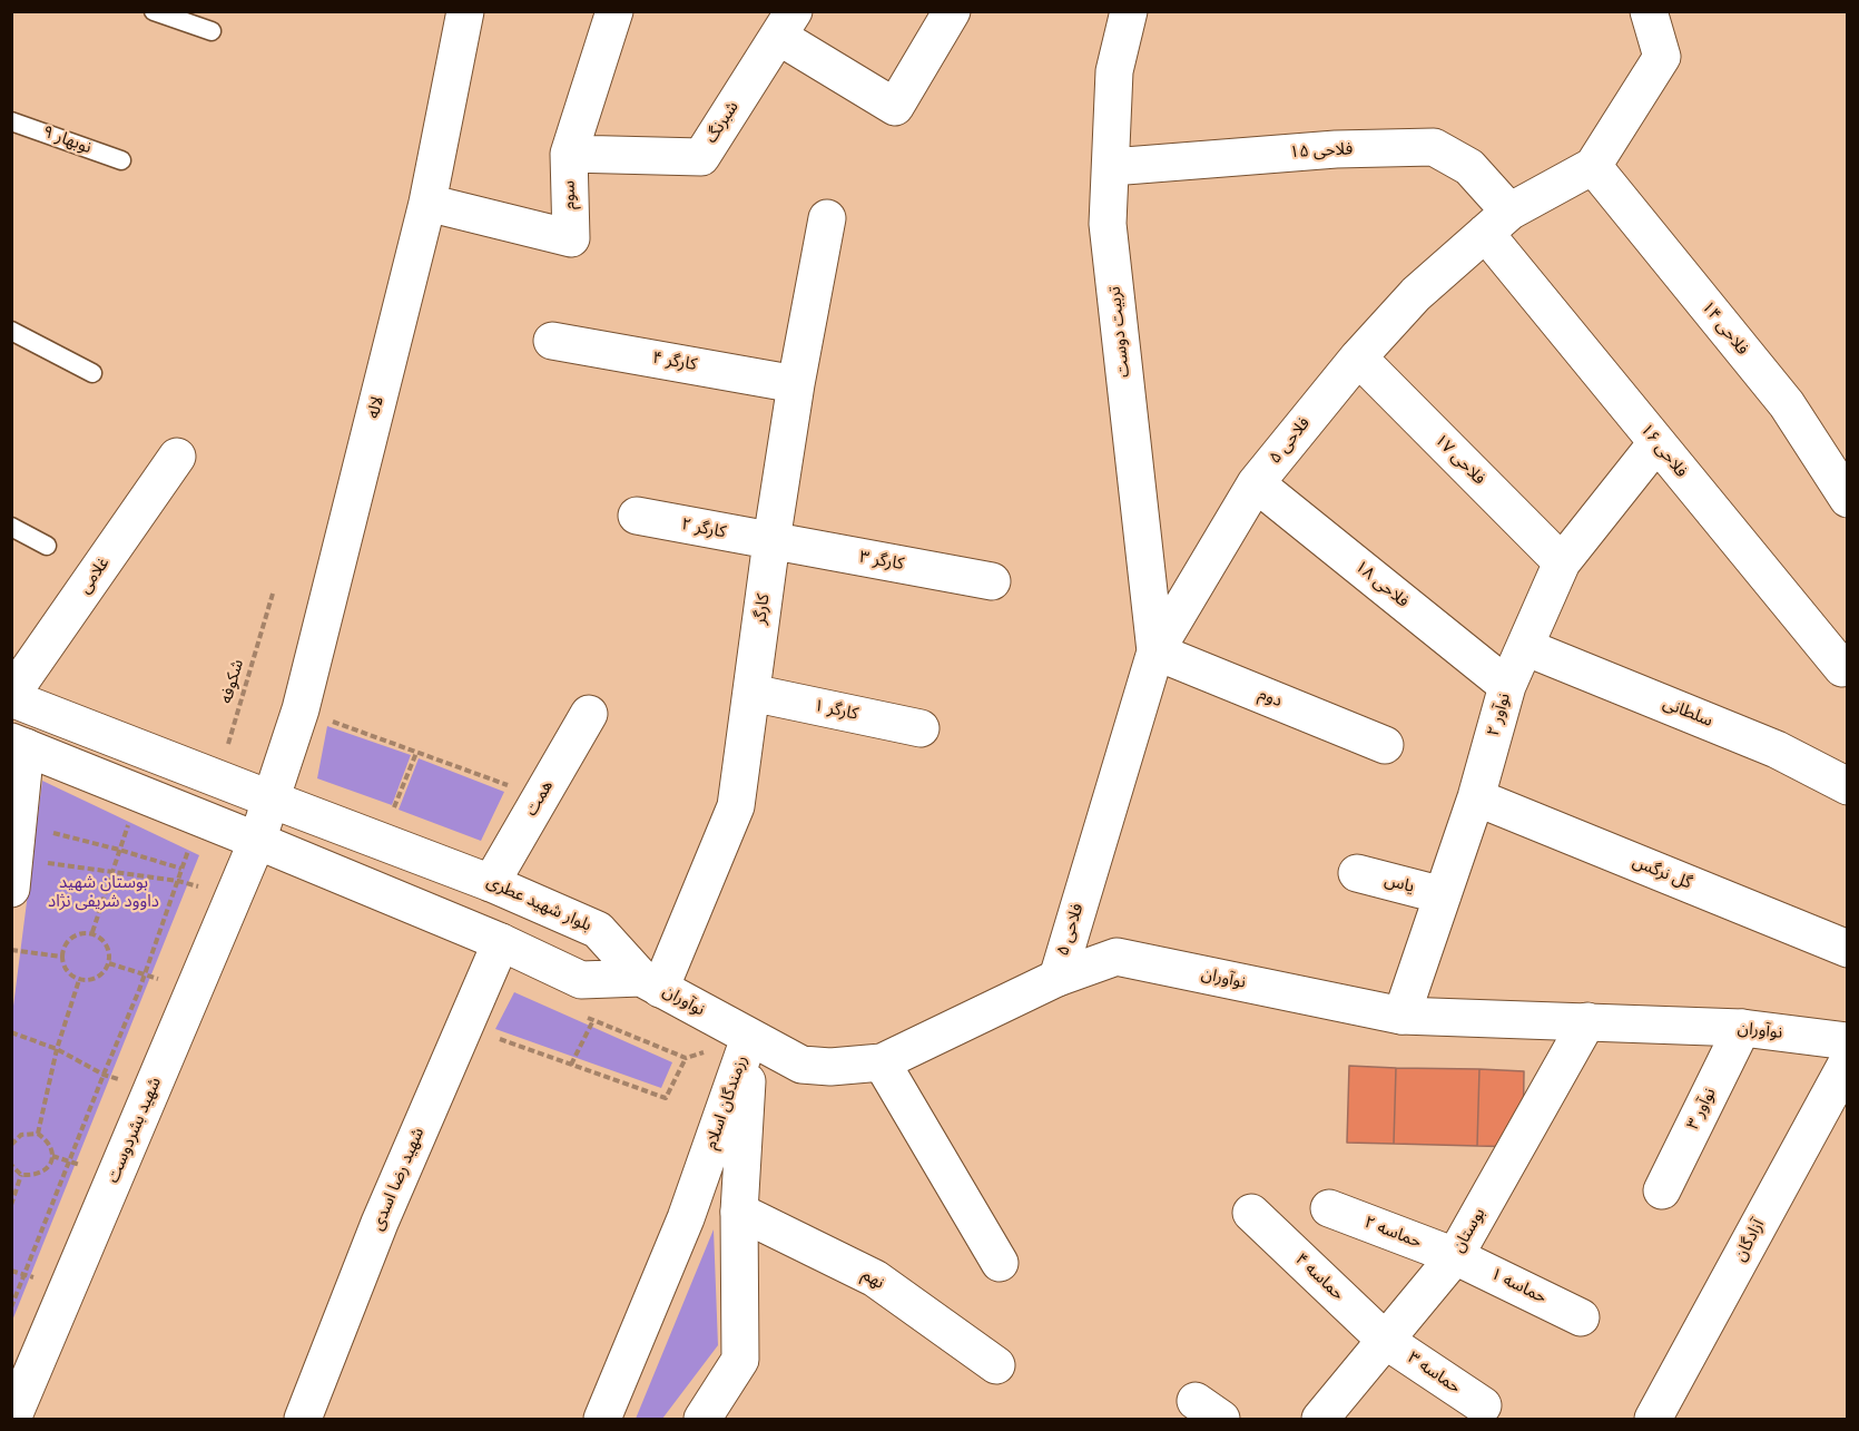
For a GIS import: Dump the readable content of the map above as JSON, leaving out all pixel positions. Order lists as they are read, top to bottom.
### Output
{
  "streets": {
    "street": [
      "شبرنگ",
      "فلاحی ۱۵",
      "سوم",
      "فلاحی ۱۴",
      "تربیت دوست",
      "کارگر ۴",
      "لاله",
      "فلاحی ۵",
      "فلاحی ۱۶",
      "فلاحی ۱۷",
      "کارگر ۲",
      "کارگر ۳",
      "غلامی",
      "فلاحی ۱۸",
      "کارگر",
      "دوم",
      "کارگر ۱",
      "سلطانی",
      "نوآور ۲",
      "همت",
      "گل نرگس",
      "یاس",
      "بلوار شهید عطری",
      "نوآوران",
      "رزمندگان اسلام",
      "نوآور ۳",
      "شهید بشردوست",
      "شهید رضا اسدی",
      "بوستان",
      "حماسه ۲",
      "آزادگان",
      "حماسه ۴",
      "نهم",
      "حماسه ۱",
      "حماسه ۳"
    ],
    "lane": ["نوبهار ۹"],
    "path": ["شکوفه"]
  },
  "crossings": [
    ["شبرنگ", "سوم"],
    ["فلاحی ۱۵", "تربیت دوست"],
    ["فلاحی ۱۵", "فلاحی ۵"],
    ["فلاحی ۱۵", "فلاحی ۱۶"],
    ["سوم", "لاله"],
    ["فلاحی ۱۴", "فلاحی ۵"],
    ["تربیت دوست", "فلاحی ۵"],
    ["تربیت دوست", "دوم"],
    ["کارگر ۴", "کارگر"],
    ["لاله", "بلوار شهید عطری"],
    ["لاله", "شهید بشردوست"],
    ["فلاحی ۵", "فلاحی ۱۶"],
    ["فلاحی ۵", "فلاحی ۱۷"],
    ["فلاحی ۵", "فلاحی ۱۸"],
    ["فلاحی ۵", "دوم"],
    ["فلاحی ۵", "نوآوران"],
    ["فلاحی ۱۶", "نوآور ۲"],
    ["فلاحی ۱۷", "نوآور ۲"],
    ["کارگر ۲", "کارگر ۳"],
    ["کارگر ۲", "کارگر"],
    ["کارگر ۳", "کارگر"],
    ["غلامی", "بلوار شهید عطری"],
    ["فلاحی ۱۸", "نوآور ۲"],
    ["کارگر", "کارگر ۱"],
    ["کارگر", "بلوار شهید عطری"],
    ["کارگر", "نوآوران"],
    ["شکوفه", "بلوار شهید عطری"],
    ["سلطانی", "نوآور ۲"],
    ["نوآور ۲", "گل نرگس"],
    ["نوآور ۲", "یاس"],
    ["نوآور ۲", "نوآوران"],
    ["همت", "بلوار شهید عطری"],
    ["بلوار شهید عطری", "نوآوران"],
    ["نوآوران", "رزمندگان اسلام"],
    ["نوآوران", "نوآور ۳"],
    ["نوآوران", "بوستان"],
    ["رزمندگان اسلام", "نهم"],
    ["بوستان", "حماسه ۲"],
    ["بوستان", "حماسه ۴"],
    ["بوستان", "حماسه ۱"],
    ["بوستان", "حماسه ۳"],
    ["حماسه ۲", "حماسه ۱"],
    ["حماسه ۴", "حماسه ۳"]
  ],
  "parks": ["بوستان شهید داوود شریفی نژاد"]
}
